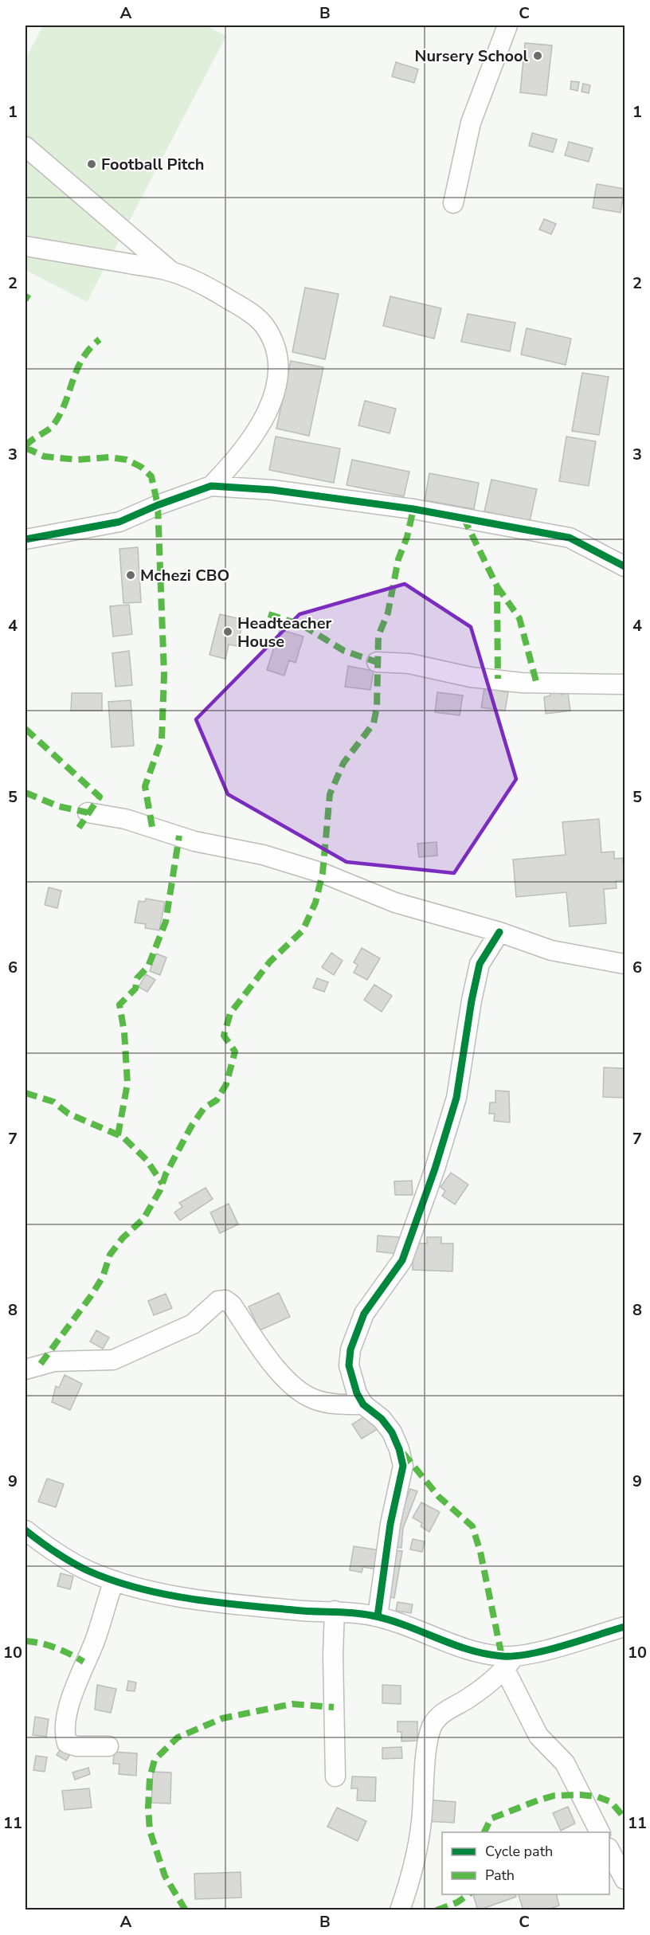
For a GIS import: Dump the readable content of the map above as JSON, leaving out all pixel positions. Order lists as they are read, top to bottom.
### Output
{
  "places": [
    "Nursery School",
    "Football Pitch",
    "Mchezi CBO",
    "Headteacher House"
  ],
  "legend": ["Cycle path", "Path"],
  "grid": {
    "columns": ["A", "B", "C"],
    "rows": [
      "1",
      "2",
      "3",
      "4",
      "5",
      "6",
      "7",
      "8",
      "9",
      "10",
      "11"
    ]
  }
}
